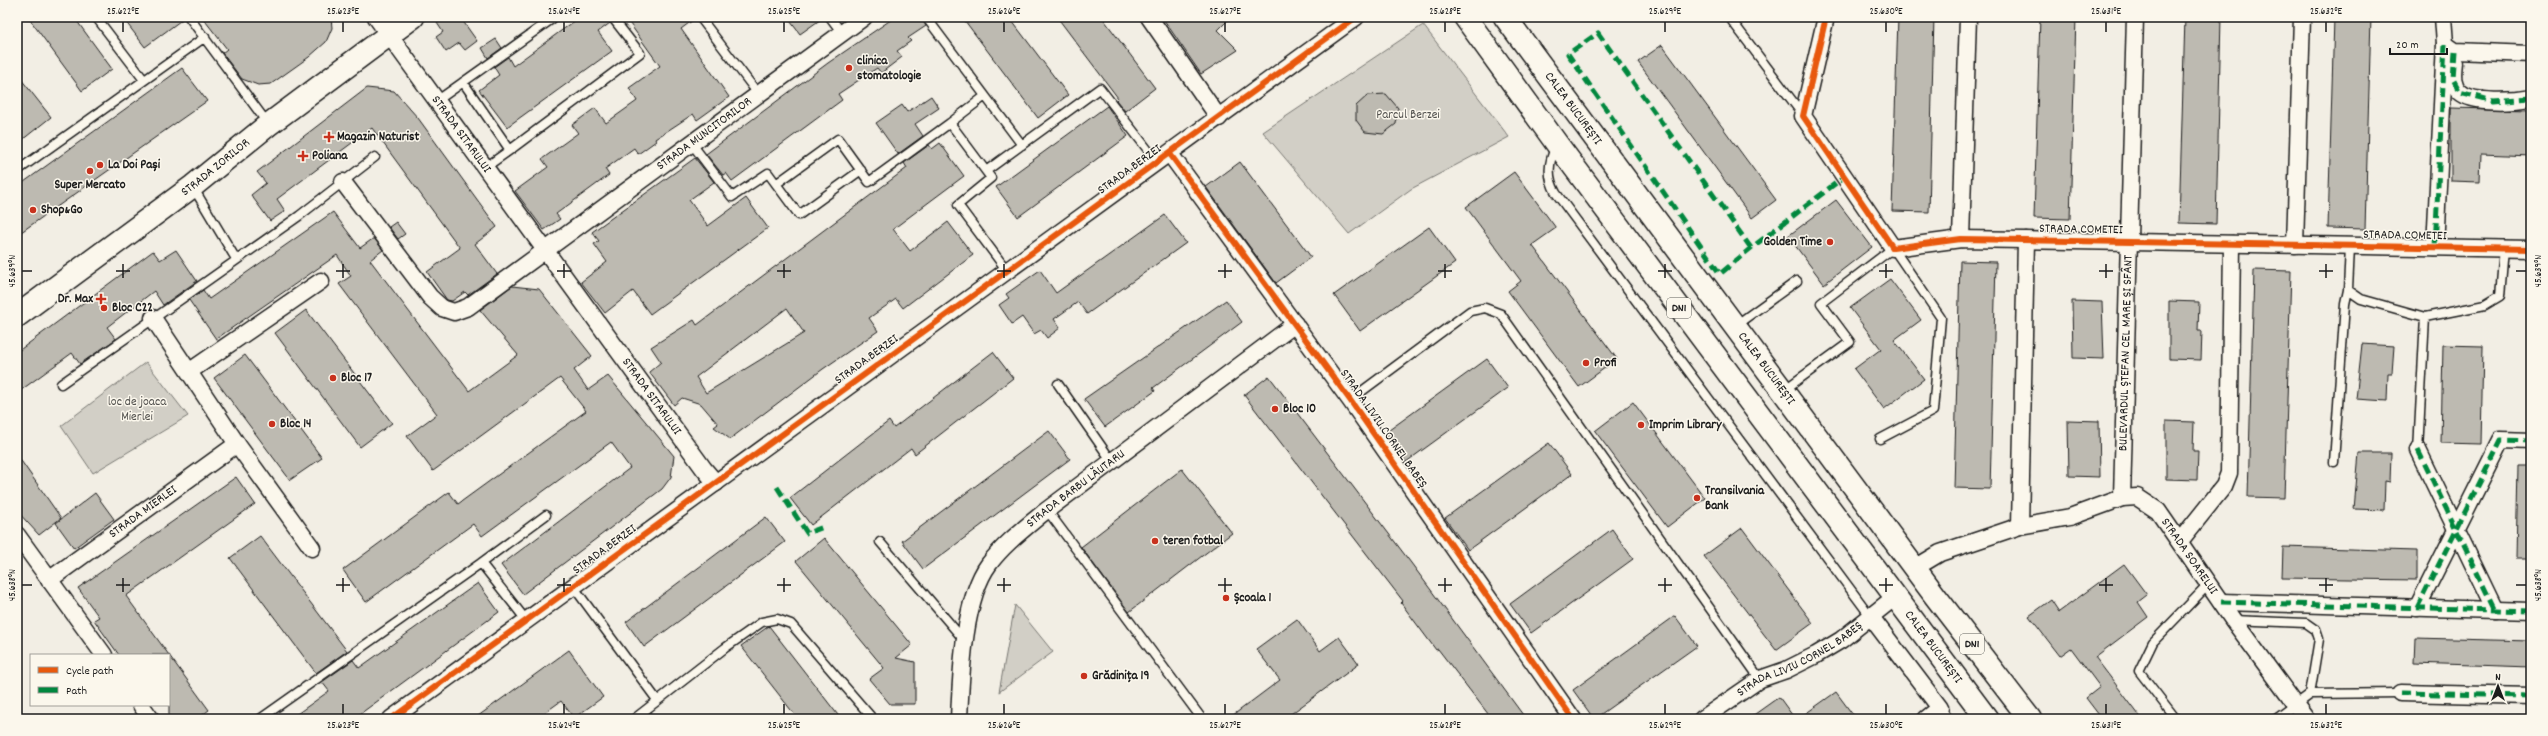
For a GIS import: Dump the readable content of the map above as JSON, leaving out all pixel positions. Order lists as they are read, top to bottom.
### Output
{
  "streets": {
    "main road": ["CALEA BUCUREȘTI", "STRADA ZORILOR", "DN1"],
    "street": [
      "STRADA SITARULUI",
      "STRADA MUNCITORILOR",
      "STRADA BERZEI",
      "STRADA COMETEI",
      "BULEVARDUL ȘTEFAN CEL MARE ȘI SFÂNT",
      "STRADA LIVIU CORNEL BABEȘ",
      "STRADA BARBU LĂUTARU",
      "STRADA MIERLEI",
      "STRADA SOARELUI"
    ]
  },
  "crossings": [
    ["CALEA BUCUREȘTI", "STRADA LIVIU CORNEL BABEȘ"],
    ["CALEA BUCUREȘTI", "STRADA SOARELUI"],
    ["STRADA SITARULUI", "STRADA MUNCITORILOR"],
    ["STRADA SITARULUI", "STRADA ZORILOR"],
    ["STRADA SITARULUI", "STRADA BERZEI"],
    ["STRADA BERZEI", "STRADA LIVIU CORNEL BABEȘ"],
    ["STRADA COMETEI", "BULEVARDUL ȘTEFAN CEL MARE ȘI SFÂNT"],
    ["BULEVARDUL ȘTEFAN CEL MARE ȘI SFÂNT", "STRADA SOARELUI"],
    ["STRADA LIVIU CORNEL BABEȘ", "STRADA BARBU LĂUTARU"]
  ],
  "parks": ["Parcul Berzei", "loc de joaca Mierlei"],
  "places": {
    "other": [
      "clinica stomatologie",
      "La Doi Pași",
      "Super Mercato",
      "Shop&Go",
      "Golden Time",
      "Bloc C22",
      "Profi",
      "Bloc 17",
      "Bloc 10",
      "Bloc 14",
      "Imprim Library",
      "Transilvania Bank",
      "teren fotbal",
      "Școala 1",
      "Grădinița 19"
    ],
    "health": ["Magazin Naturist", "Poliana", "Dr. Max"]
  },
  "legend": ["Cycle path", "Path"],
  "scale_bar": "20 m",
  "north": "top",
  "coordinates": [
    "25.622°E",
    "25.623°E",
    "25.624°E",
    "25.625°E",
    "25.626°E",
    "25.627°E",
    "25.628°E",
    "25.629°E",
    "25.630°E",
    "25.631°E",
    "25.632°E",
    "45.639°N",
    "45.638°N"
  ]
}
